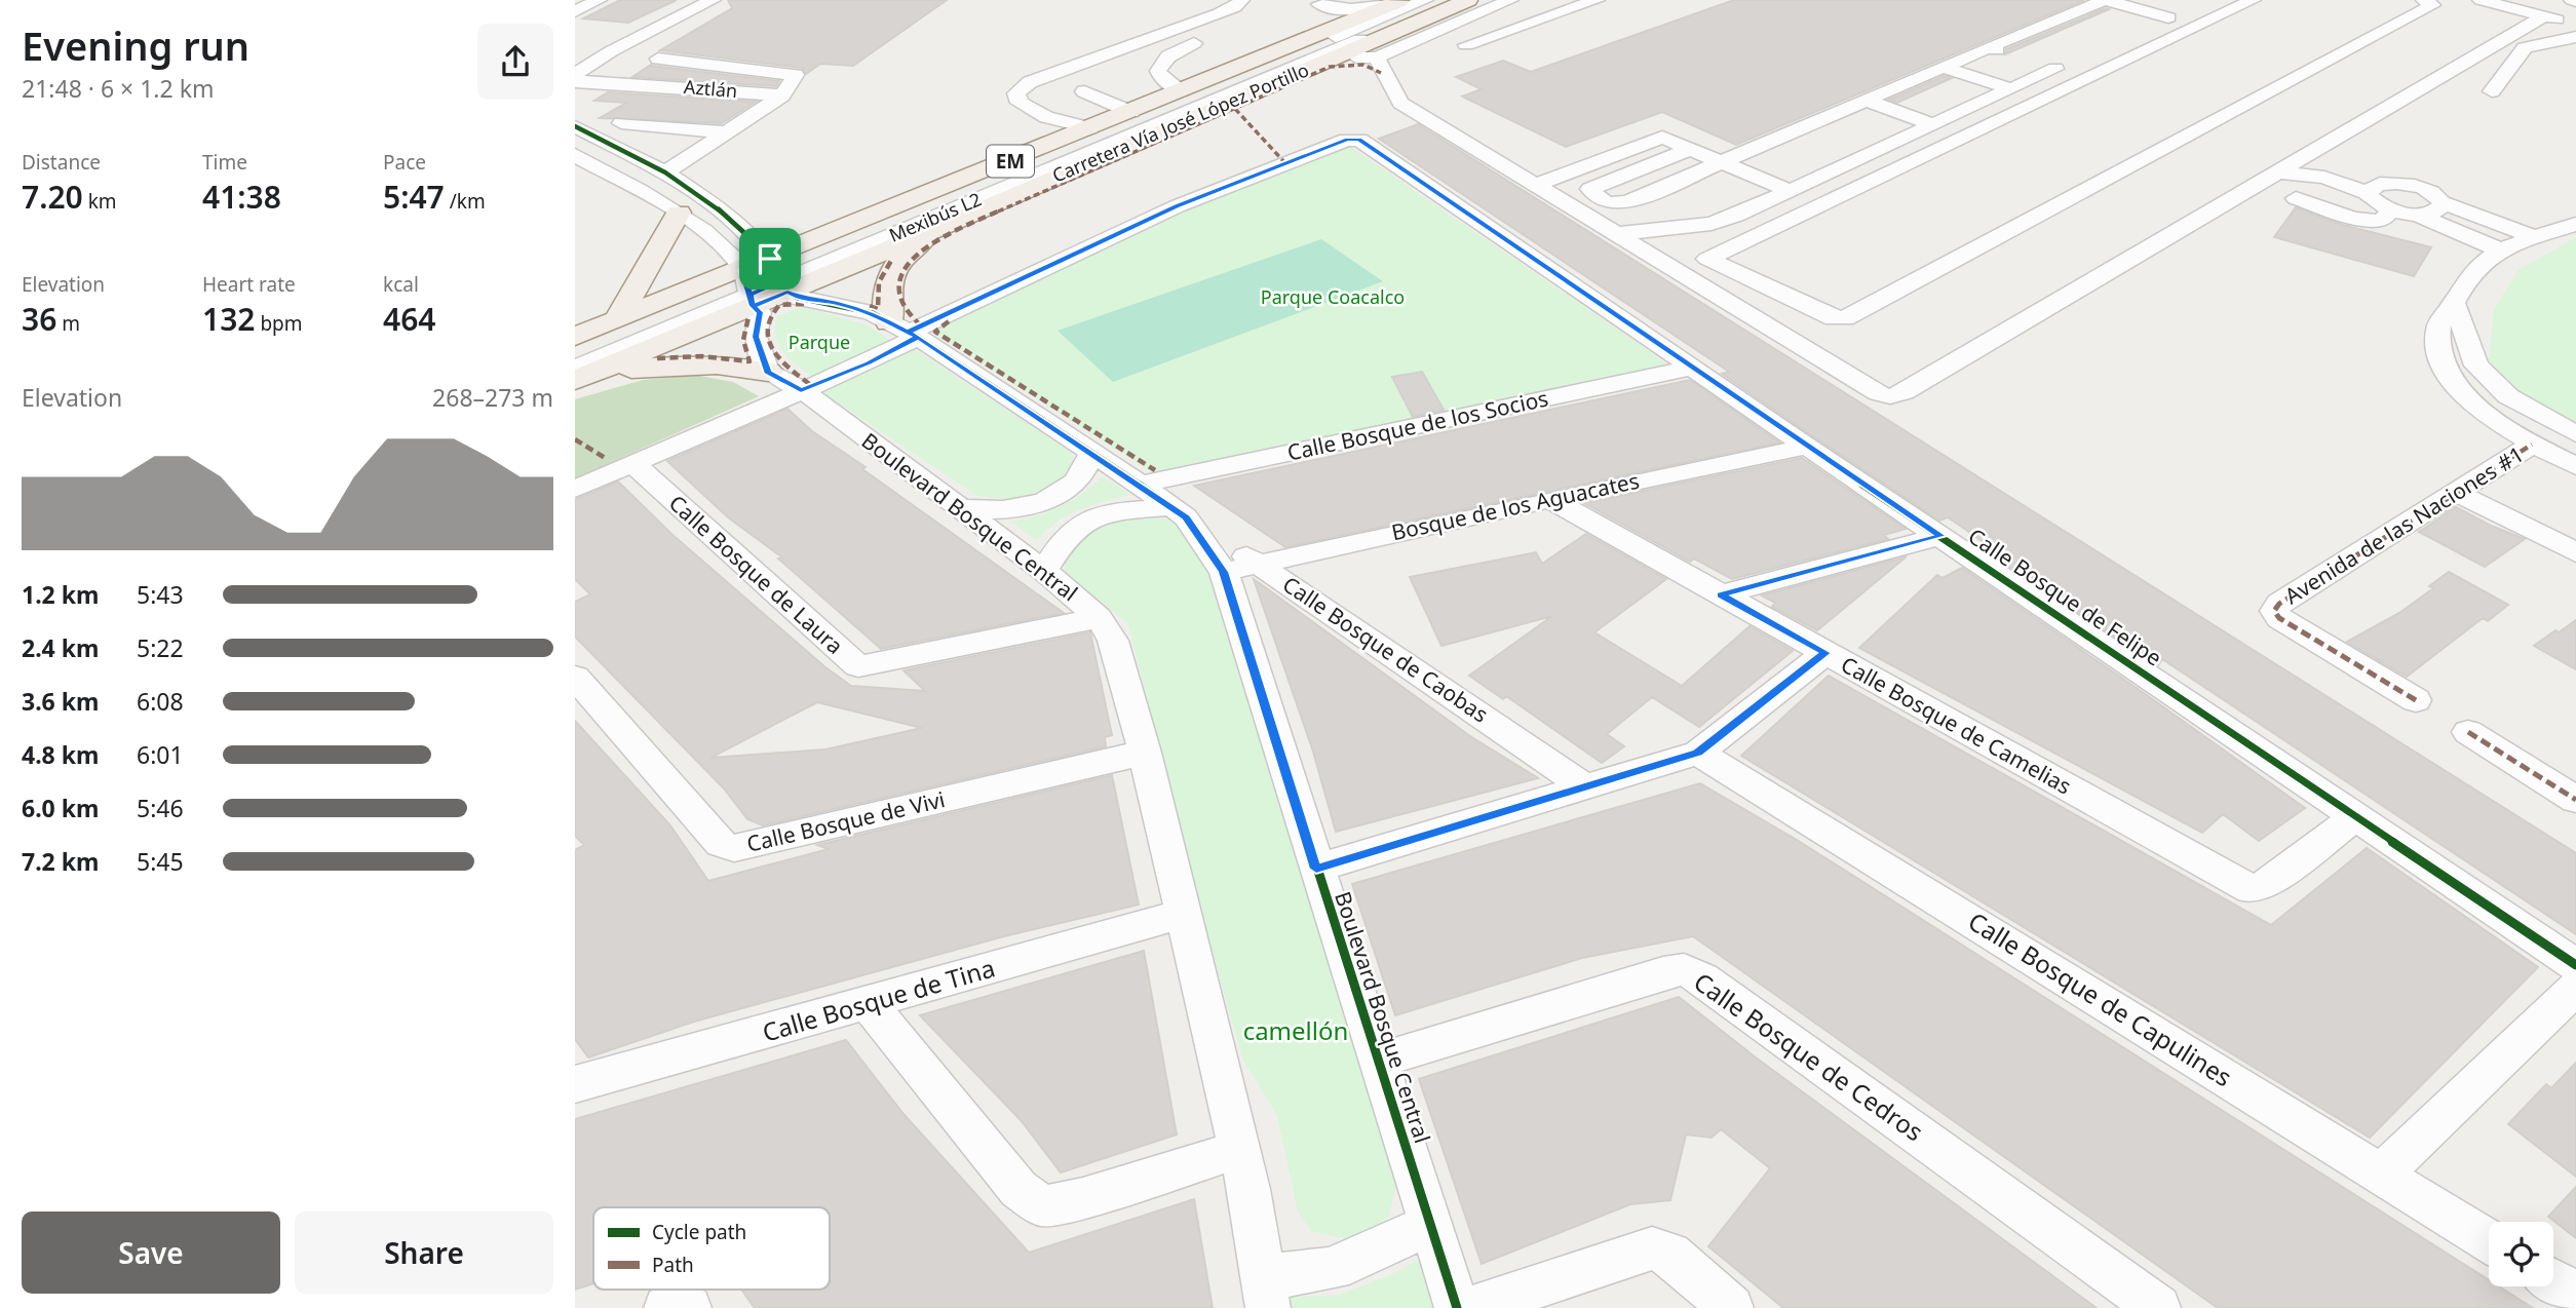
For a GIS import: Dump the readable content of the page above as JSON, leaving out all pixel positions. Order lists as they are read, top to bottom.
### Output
{
  "streets": {
    "main road": ["Carretera Vía José López Portillo", "EM"],
    "street": [
      "Aztlán",
      "Mexibús L2",
      "Calle Bosque de los Socios",
      "Bosque de los Aguacates",
      "Boulevard Bosque Central",
      "Avenida de las Naciones #1",
      "Calle Bosque de Laura",
      "Calle Bosque de Felipe",
      "Calle Bosque de Caobas",
      "Calle Bosque de Camelias",
      "Calle Bosque de Vivi",
      "Calle Bosque de Capulines",
      "Calle Bosque de Tina",
      "Calle Bosque de Cedros"
    ]
  },
  "crossings": [
    ["Carretera Vía José López Portillo", "Mexibús L2"],
    ["Carretera Vía José López Portillo", "Boulevard Bosque Central"],
    ["Mexibús L2", "Boulevard Bosque Central"],
    ["Calle Bosque de los Socios", "Boulevard Bosque Central"],
    ["Calle Bosque de los Socios", "Calle Bosque de Felipe"],
    ["Bosque de los Aguacates", "Boulevard Bosque Central"],
    ["Bosque de los Aguacates", "Calle Bosque de Felipe"],
    ["Bosque de los Aguacates", "Calle Bosque de Caobas"],
    ["Bosque de los Aguacates", "Calle Bosque de Camelias"],
    ["Boulevard Bosque Central", "Calle Bosque de Laura"],
    ["Boulevard Bosque Central", "Calle Bosque de Felipe"],
    ["Boulevard Bosque Central", "Calle Bosque de Caobas"],
    ["Boulevard Bosque Central", "Calle Bosque de Vivi"],
    ["Boulevard Bosque Central", "Calle Bosque de Tina"],
    ["Boulevard Bosque Central", "Calle Bosque de Cedros"],
    ["Calle Bosque de Felipe", "Calle Bosque de Camelias"]
  ],
  "parks": ["Parque Coacalco", "Parque", "camellón"],
  "legend": ["Cycle path", "Path"],
  "page": {
    "heading": ["Evening run", "21:48 · 6 × 1.2 km"],
    "stats": [
      ["Distance", "7.20 km"],
      ["Time", "41:38"],
      ["Pace", "5:47 /km"],
      ["Elevation", "36 m"],
      ["Heart rate", "132 bpm"],
      ["kcal", "464"]
    ],
    "chart": ["Elevation", "268–273 m"],
    "list": [
      {
        "name": "1.2 km",
        "note": "5:43"
      },
      {
        "name": "2.4 km",
        "note": "5:22"
      },
      {
        "name": "3.6 km",
        "note": "6:08"
      },
      {
        "name": "4.8 km",
        "note": "6:01"
      },
      {
        "name": "6.0 km",
        "note": "5:46"
      },
      {
        "name": "7.2 km",
        "note": "5:45"
      }
    ],
    "buttons": ["Save", "Share"]
  }
}
